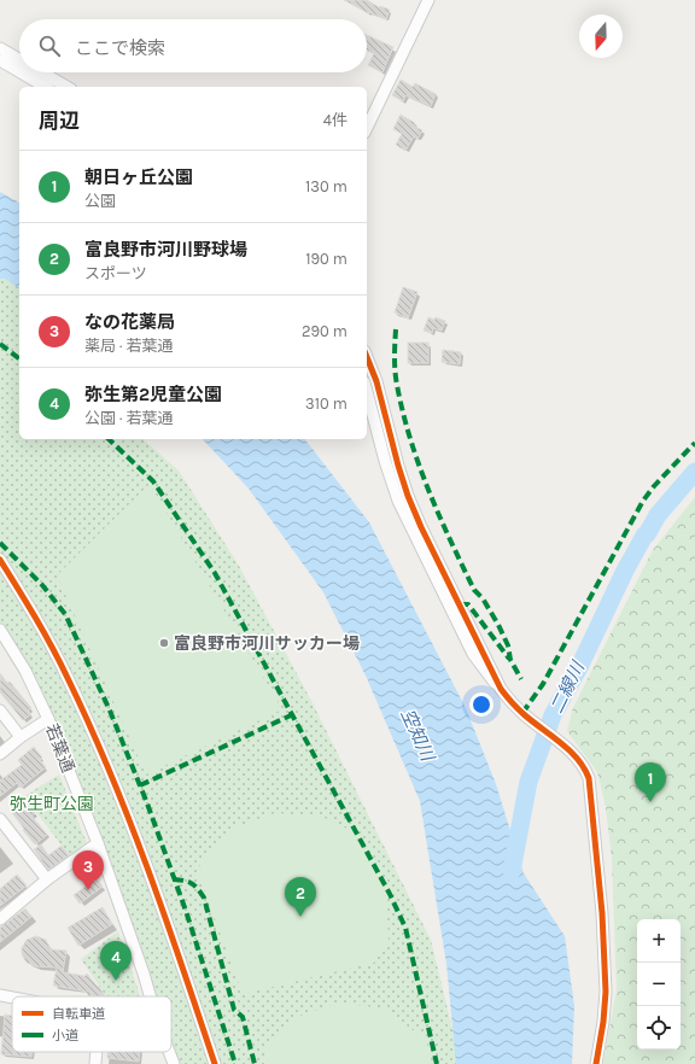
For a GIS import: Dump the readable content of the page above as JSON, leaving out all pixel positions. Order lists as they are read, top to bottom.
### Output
{
  "streets": {
    "street": ["若葉通"]
  },
  "water": ["二線川", "空知川"],
  "parks": ["弥生町公園"],
  "places": ["富良野市河川サッカー場"],
  "legend": ["自転車道", "小道"],
  "north": "bottom",
  "page": {
    "search": "ここで検索",
    "heading": ["周辺", "4件"],
    "list": [
      {
        "mark": "1",
        "name": "朝日ヶ丘公園",
        "note": "公園",
        "value": "130 m"
      },
      {
        "mark": "2",
        "name": "富良野市河川野球場",
        "note": "スポーツ",
        "value": "190 m"
      },
      {
        "mark": "3",
        "name": "なの花薬局",
        "note": "薬局 · 若葉通",
        "value": "290 m"
      },
      {
        "mark": "4",
        "name": "弥生第2児童公園",
        "note": "公園 · 若葉通",
        "value": "310 m"
      }
    ],
    "pins": [
      "1",
      "3",
      "2",
      "4"
    ],
    "map_buttons": ["+", "−"]
  }
}
